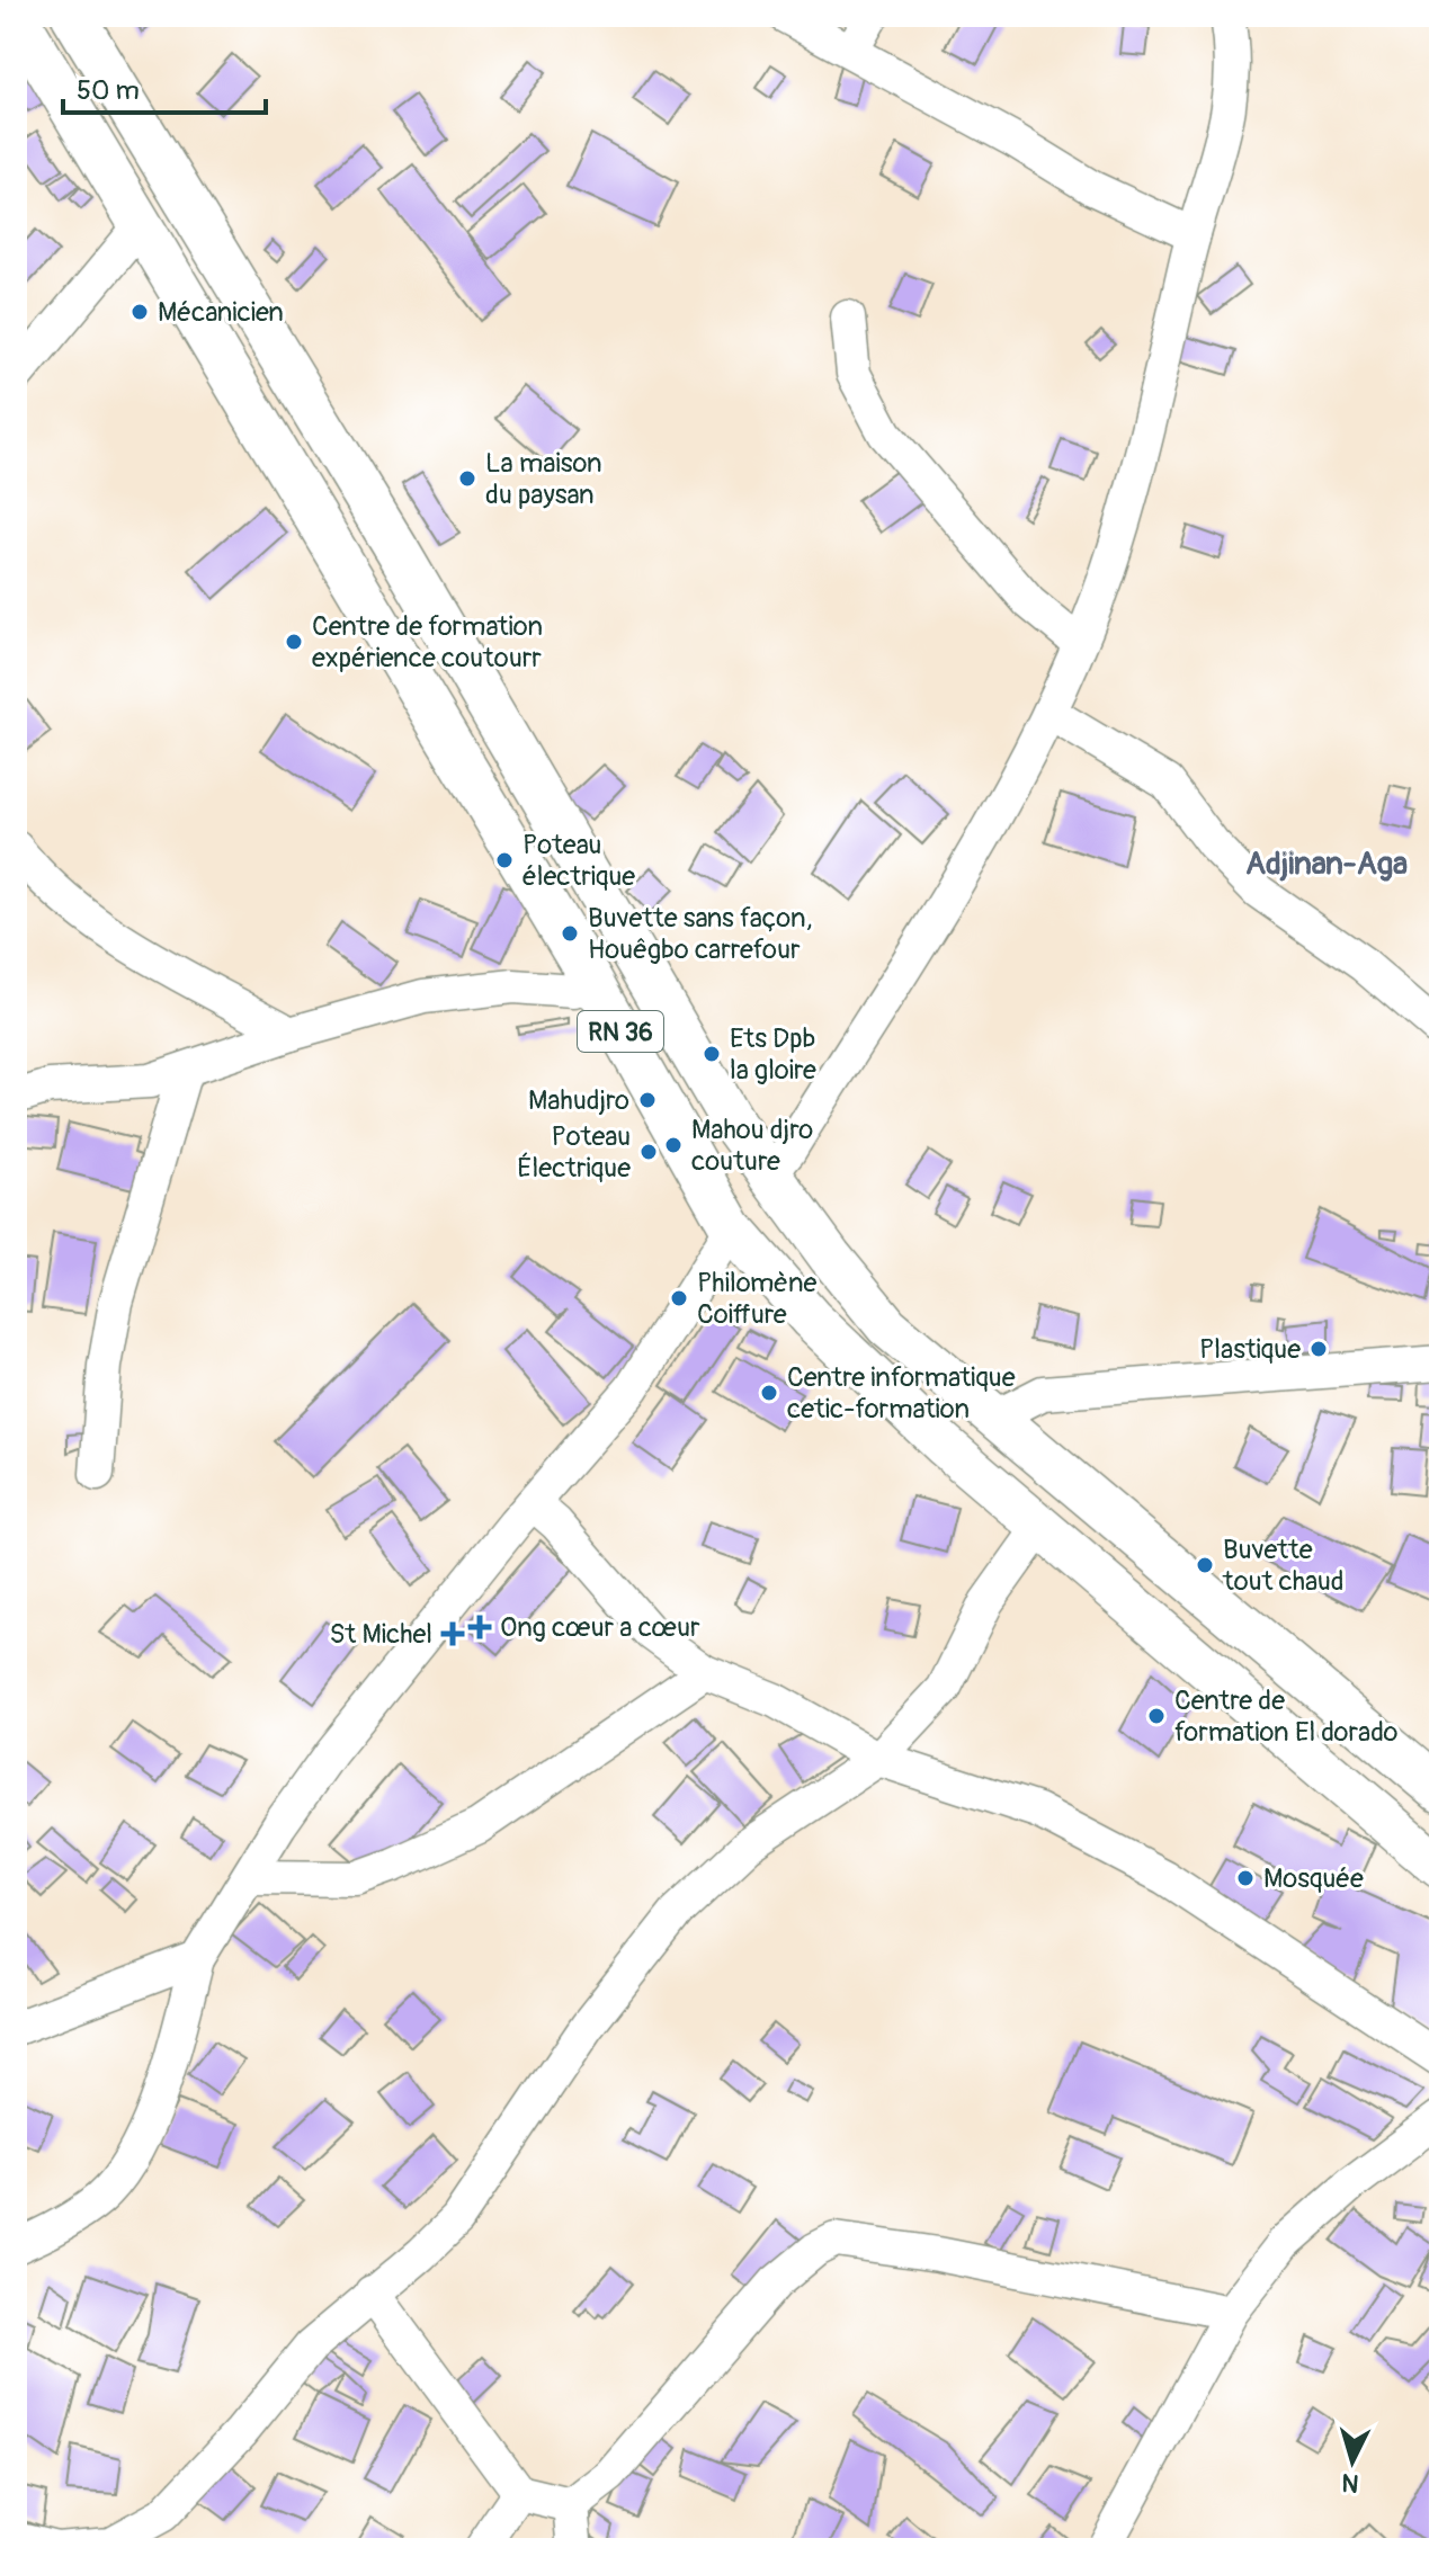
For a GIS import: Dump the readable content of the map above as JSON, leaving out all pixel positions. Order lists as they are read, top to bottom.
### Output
{
  "streets": {
    "main road": ["RN 36"]
  },
  "districts": ["Adjinan-Aga"],
  "places": {
    "other": [
      "Mécanicien",
      "La maison du paysan",
      "Centre de formation expérience coutourr",
      "Poteau électrique",
      "Buvette sans façon, Houêgbo carrefour",
      "Ets Dpb la gloire",
      "Mahudjro",
      "Mahou djro couture",
      "Poteau Électrique",
      "Philomène Coiffure",
      "Plastique",
      "Centre informatique cetic-formation",
      "Buvette tout chaud",
      "Centre de formation El dorado",
      "Mosquée"
    ],
    "health": ["Ong cœur a cœur", "St Michel"]
  },
  "scale_bar": "50 m",
  "north": "bottom"
}
